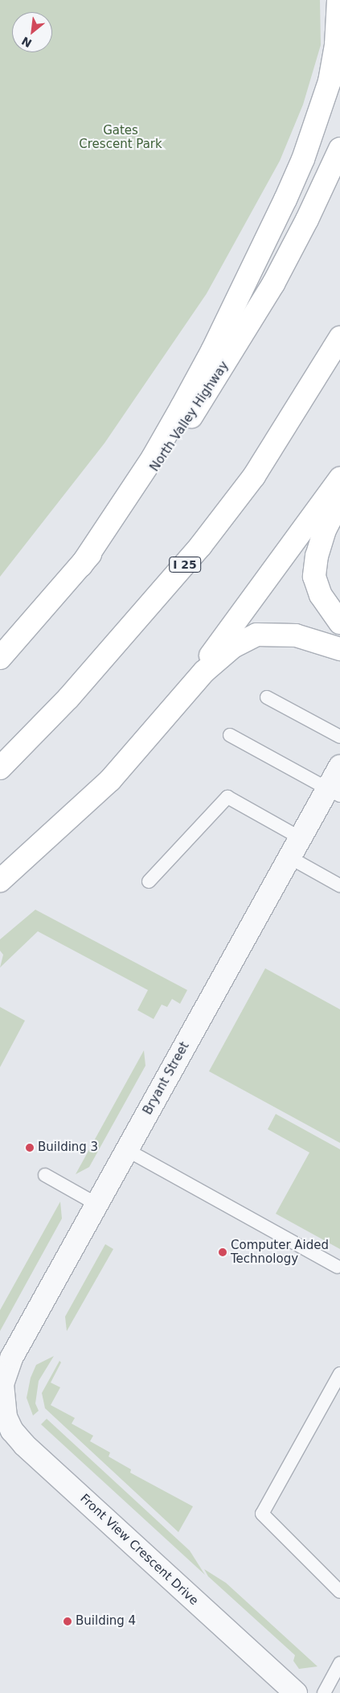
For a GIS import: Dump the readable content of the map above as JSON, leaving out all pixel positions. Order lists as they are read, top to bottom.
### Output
{
  "streets": {
    "highway": ["North Valley Highway", "I 25"],
    "street": ["Bryant Street", "Front View Crescent Drive"]
  },
  "crossings": [
    ["Bryant Street", "Front View Crescent Drive"]
  ],
  "parks": ["Gates Crescent Park"],
  "places": ["Building 3", "Computer Aided Technology", "Building 4"],
  "north": "bottom left"
}
